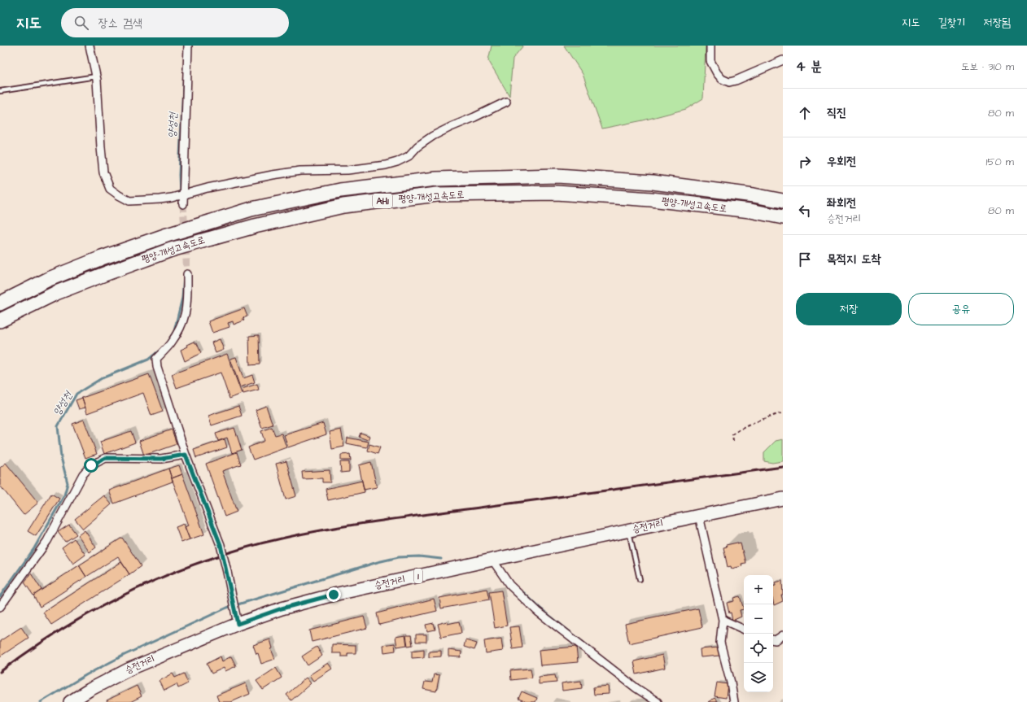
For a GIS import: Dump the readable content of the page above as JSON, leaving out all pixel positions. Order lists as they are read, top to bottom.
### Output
{
  "streets": {
    "highway": ["평양-개성고속도로", "AH1"],
    "main road": ["승전거리", "1"]
  },
  "water": ["양성천"],
  "page": {
    "header": "지도",
    "search": "장소 검색",
    "nav": ["지도", "길찾기", "저장됨"],
    "heading": ["4 분", "도보 · 310 m"],
    "list": [
      ["직진", "80 m"],
      ["우회전", "150 m"],
      ["좌회전", "승전거리", "80 m"],
      "목적지 도착"
    ],
    "buttons": ["저장", "공유"],
    "map_buttons": ["+", "−"]
  }
}
